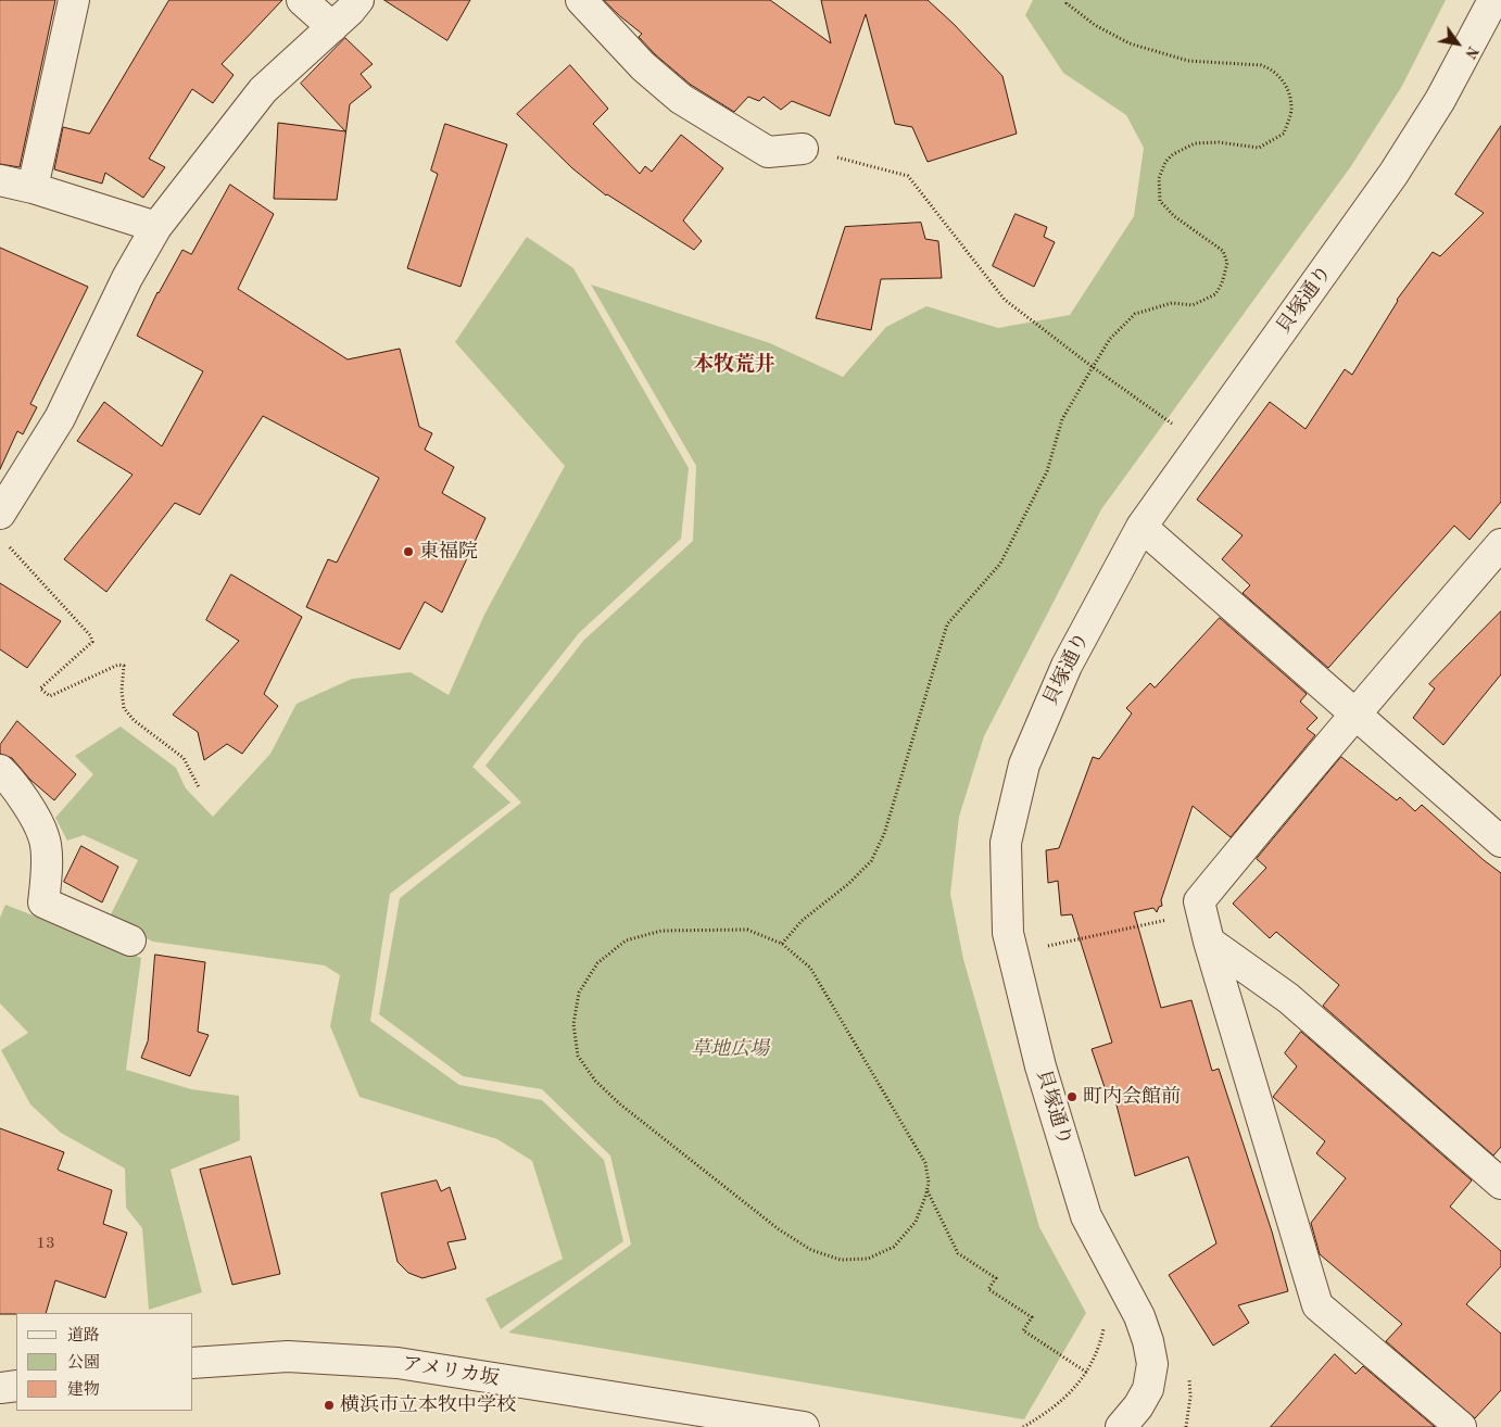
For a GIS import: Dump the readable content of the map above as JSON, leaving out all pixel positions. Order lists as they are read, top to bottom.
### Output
{
  "streets": {
    "street": ["貝塚通り", "アメリカ坂"]
  },
  "districts": ["本牧荒井"],
  "parks": ["草地広場"],
  "places": ["東福院", "町内会館前", "横浜市立本牧中学校"],
  "house_numbers": ["13"],
  "legend": ["道路", "公園", "建物"],
  "north": "bottom right"
}
